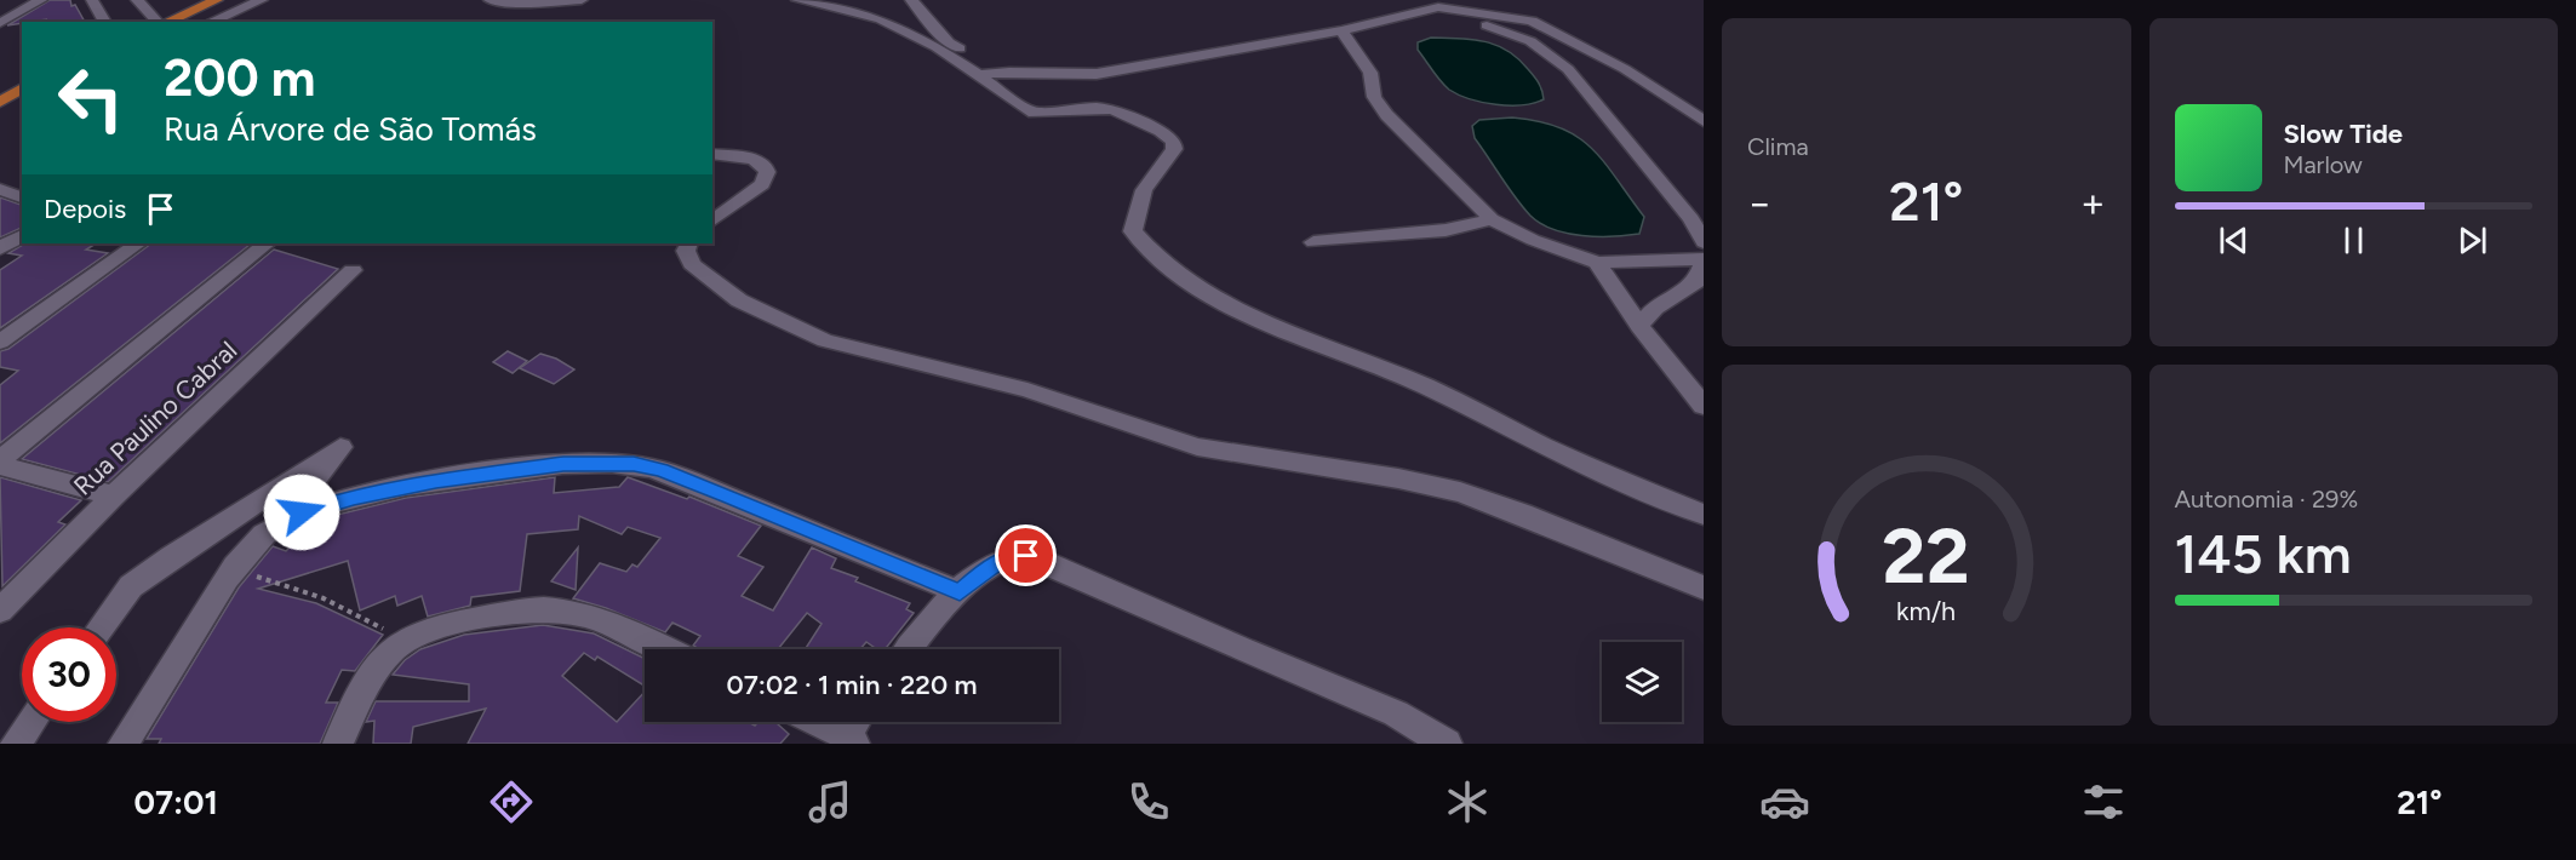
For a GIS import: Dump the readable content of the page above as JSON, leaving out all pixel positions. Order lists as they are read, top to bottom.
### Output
{
  "streets": {
    "street": ["Rua Paulino Cabral"]
  },
  "page": {
    "tile": [
      "Clima",
      ["Autonomia · 29%", "145 km"]
    ],
    "turn": ["200 m", "Rua Árvore de São Tomás"],
    "song": ["Slow Tide", "Marlow"],
    "heat": ["−", "21°", "+"],
    "then": "Depois",
    "limit": "30",
    "trip": "07:02 · 1 min · 220 m",
    "tabs": ["07:01", "21°"],
    "gauge": ["22", "km/h"]
  }
}
